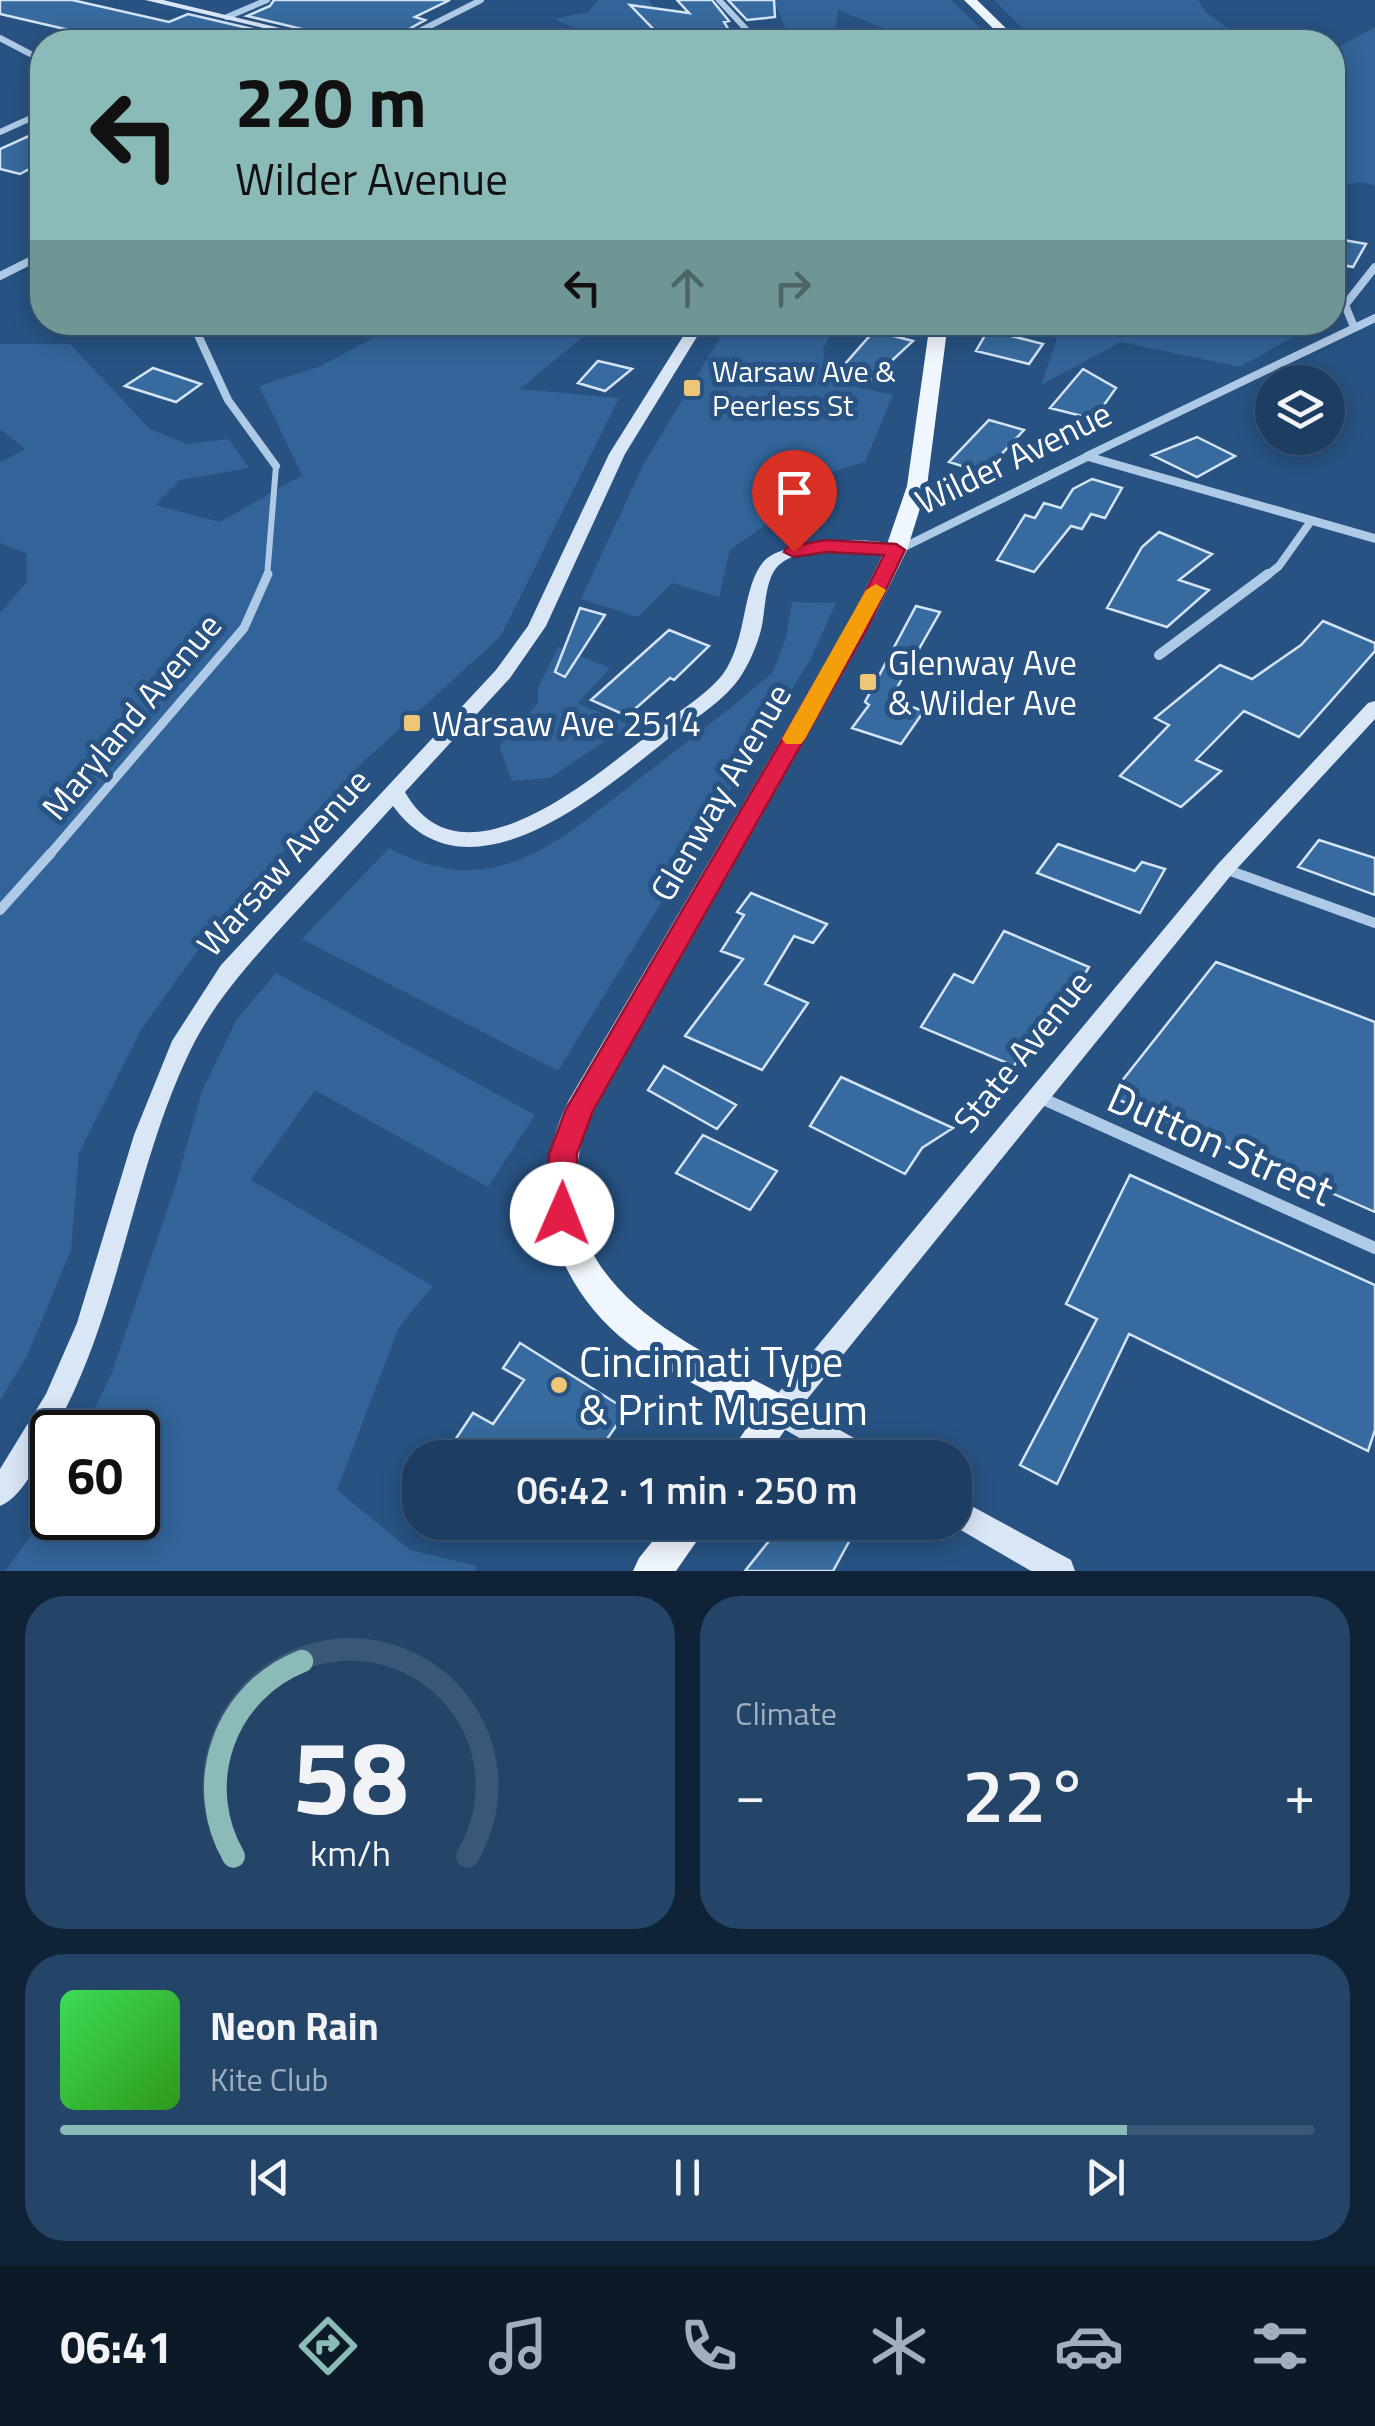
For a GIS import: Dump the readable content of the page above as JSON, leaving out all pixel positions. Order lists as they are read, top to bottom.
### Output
{
  "streets": {
    "main road": [
      "Wilder Avenue",
      "Glenway Avenue",
      "Warsaw Avenue",
      "State Avenue"
    ],
    "street": ["Maryland Avenue", "Dutton Street"]
  },
  "crossings": [
    ["Wilder Avenue", "Glenway Avenue"],
    ["Wilder Avenue", "Warsaw Avenue"],
    ["Glenway Avenue", "State Avenue"],
    ["State Avenue", "Dutton Street"]
  ],
  "places": {
    "transit": ["Warsaw Ave & Peerless St", "Glenway Ave & Wilder Ave", "Warsaw Ave 2514"],
    "other": ["Cincinnati Type & Print Museum"]
  },
  "page": {
    "turn": ["220 m", "Wilder Avenue"],
    "limit": "60",
    "trip": "06:42 · 1 min · 250 m",
    "tile": "Climate",
    "heat": ["−", "22°", "+"],
    "song": ["Neon Rain", "Kite Club"],
    "tabs": "06:41",
    "gauge": ["58", "km/h"]
  }
}
